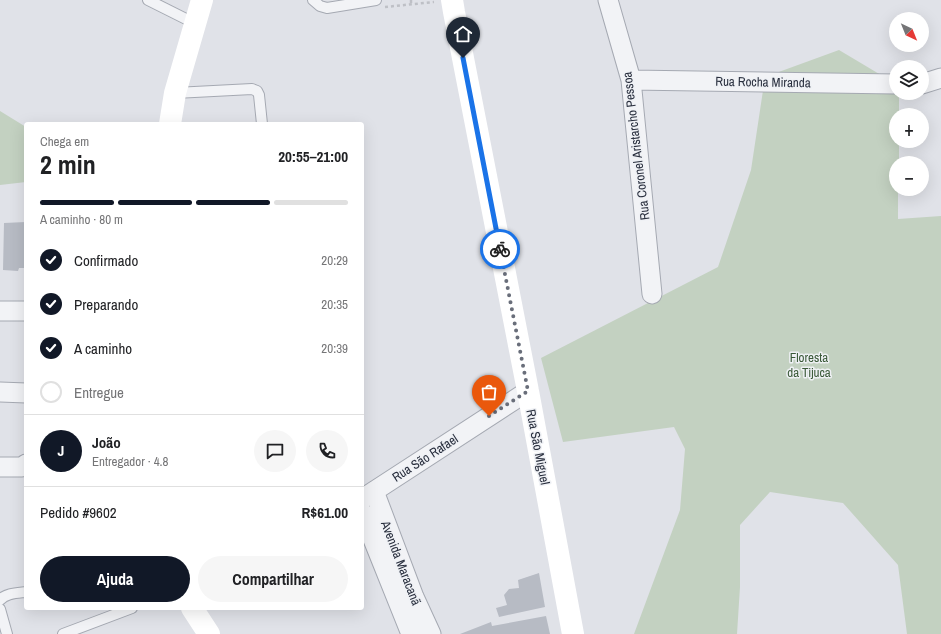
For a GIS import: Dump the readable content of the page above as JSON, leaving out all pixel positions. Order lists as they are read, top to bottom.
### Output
{
  "streets": {
    "street": [
      "Rua Rocha Miranda",
      "Rua Coronel Aristarcho Pessoa",
      "Rua São Miguel",
      "Rua São Rafael",
      "Avenida Maracanã"
    ]
  },
  "crossings": [
    ["Rua Rocha Miranda", "Rua Coronel Aristarcho Pessoa"],
    ["Rua São Miguel", "Rua São Rafael"],
    ["Rua São Rafael", "Avenida Maracanã"]
  ],
  "parks": ["Floresta da Tijuca"],
  "north": "bottom right",
  "page": {
    "map_buttons": ["+", "−"],
    "heading": ["2 min", "Chega em", "20:55–21:00"],
    "panel": [
      "João",
      "Entregador · 4.8",
      "Pedido #9602",
      "R$61.00"
    ],
    "bar": "A caminho · 80 m",
    "list": [
      ["Confirmado", "20:29"],
      ["Preparando", "20:35"],
      ["A caminho", "20:39"],
      "Entregue"
    ],
    "round": "J",
    "buttons": ["Ajuda", "Compartilhar"]
  }
}
